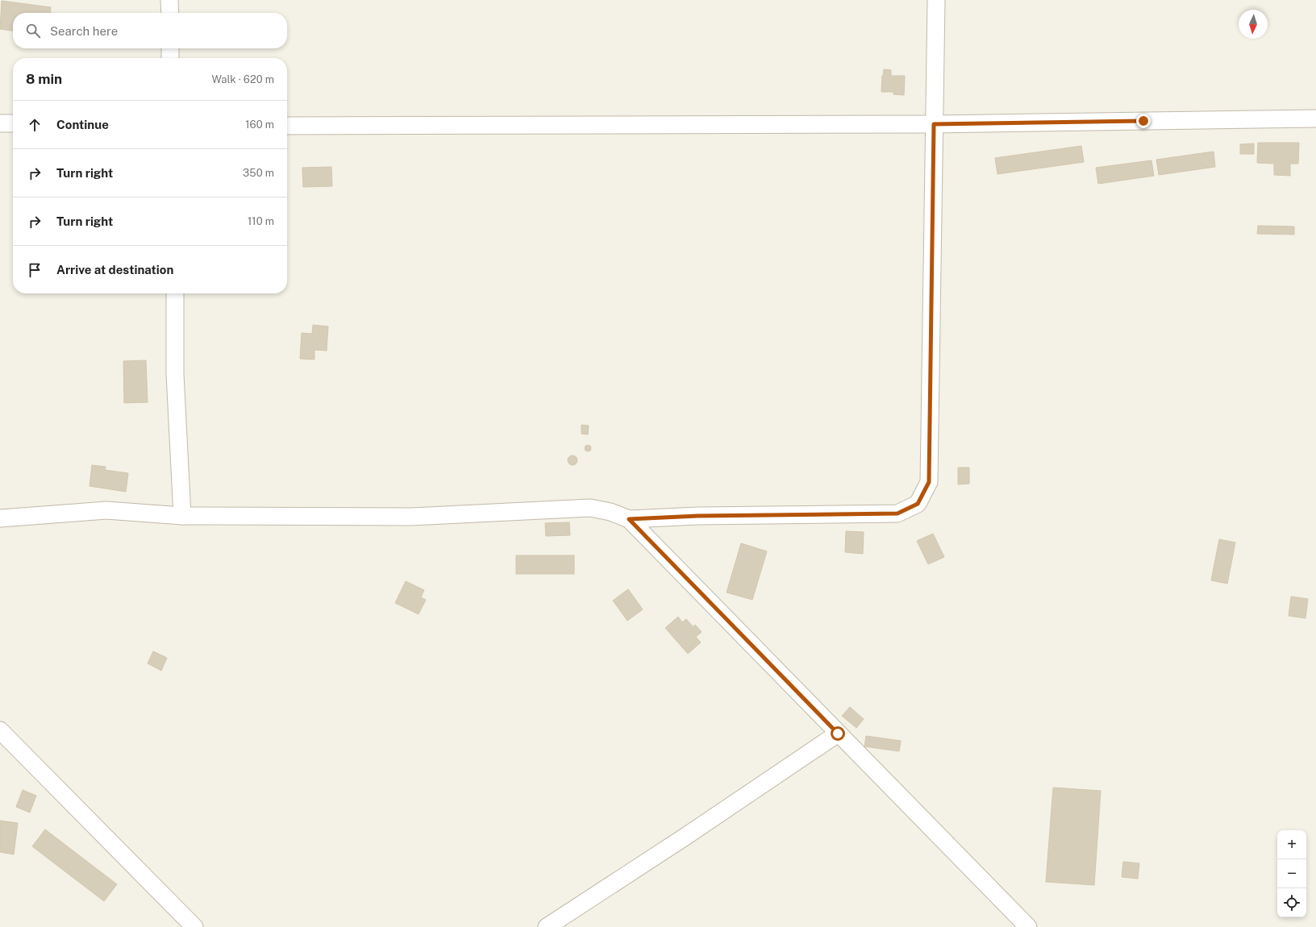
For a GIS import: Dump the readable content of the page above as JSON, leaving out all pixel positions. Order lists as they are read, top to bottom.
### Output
{
  "north": "bottom",
  "page": {
    "search": "Search here",
    "heading": ["8 min", "Walk · 620 m"],
    "list": [
      ["Continue", "160 m"],
      ["Turn right", "350 m"],
      ["Turn right", "110 m"],
      "Arrive at destination"
    ],
    "map_buttons": ["+", "−"]
  }
}
